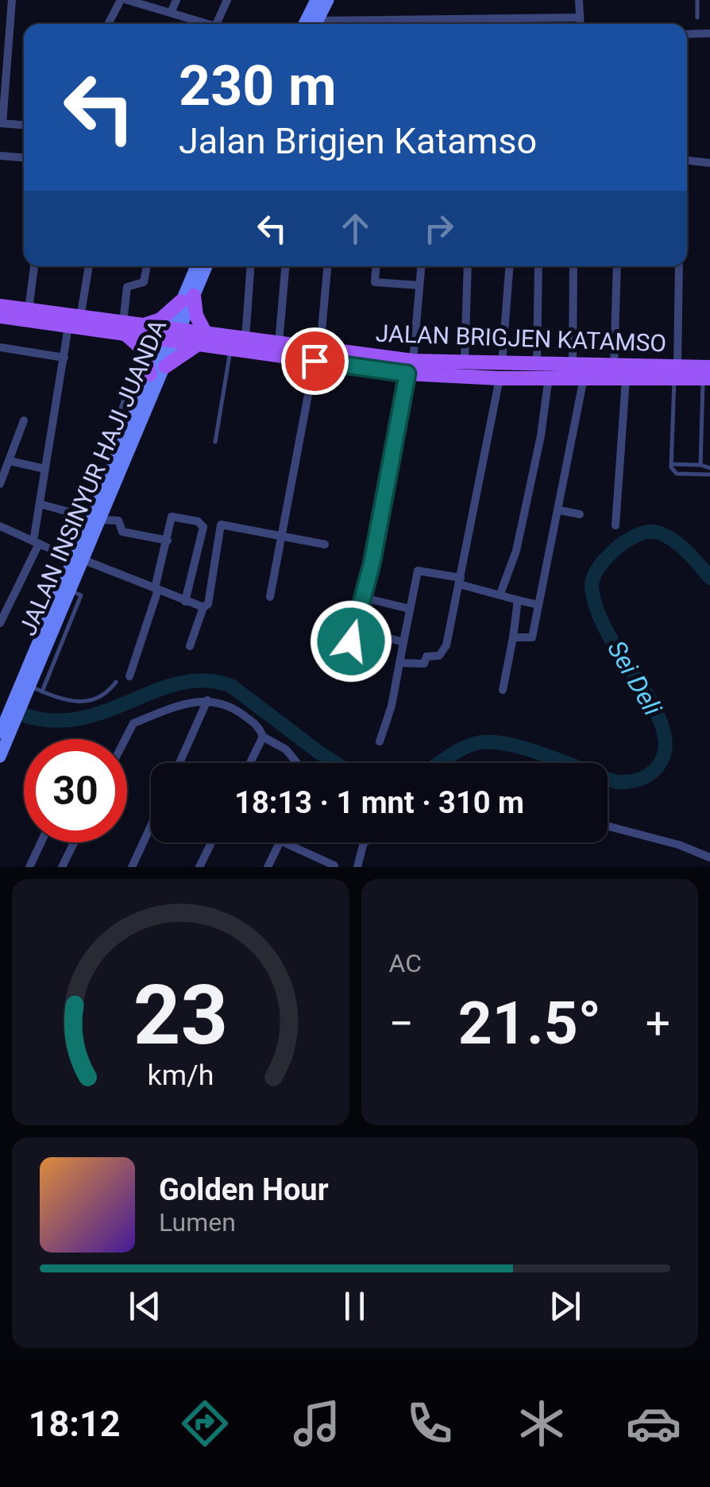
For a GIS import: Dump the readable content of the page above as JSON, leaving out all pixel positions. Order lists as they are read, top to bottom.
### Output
{
  "streets": {
    "main road": ["JALAN BRIGJEN KATAMSO", "JALAN INSINYUR HAJI JUANDA"]
  },
  "crossings": [
    ["JALAN BRIGJEN KATAMSO", "JALAN INSINYUR HAJI JUANDA"]
  ],
  "water": ["Sei Deli"],
  "page": {
    "turn": ["230 m", "Jalan Brigjen Katamso"],
    "limit": "30",
    "trip": "18:13 · 1 mnt · 310 m",
    "tile": "AC",
    "heat": ["−", "21.5°", "+"],
    "song": ["Golden Hour", "Lumen"],
    "tabs": "18:12",
    "gauge": ["23", "km/h"]
  }
}
